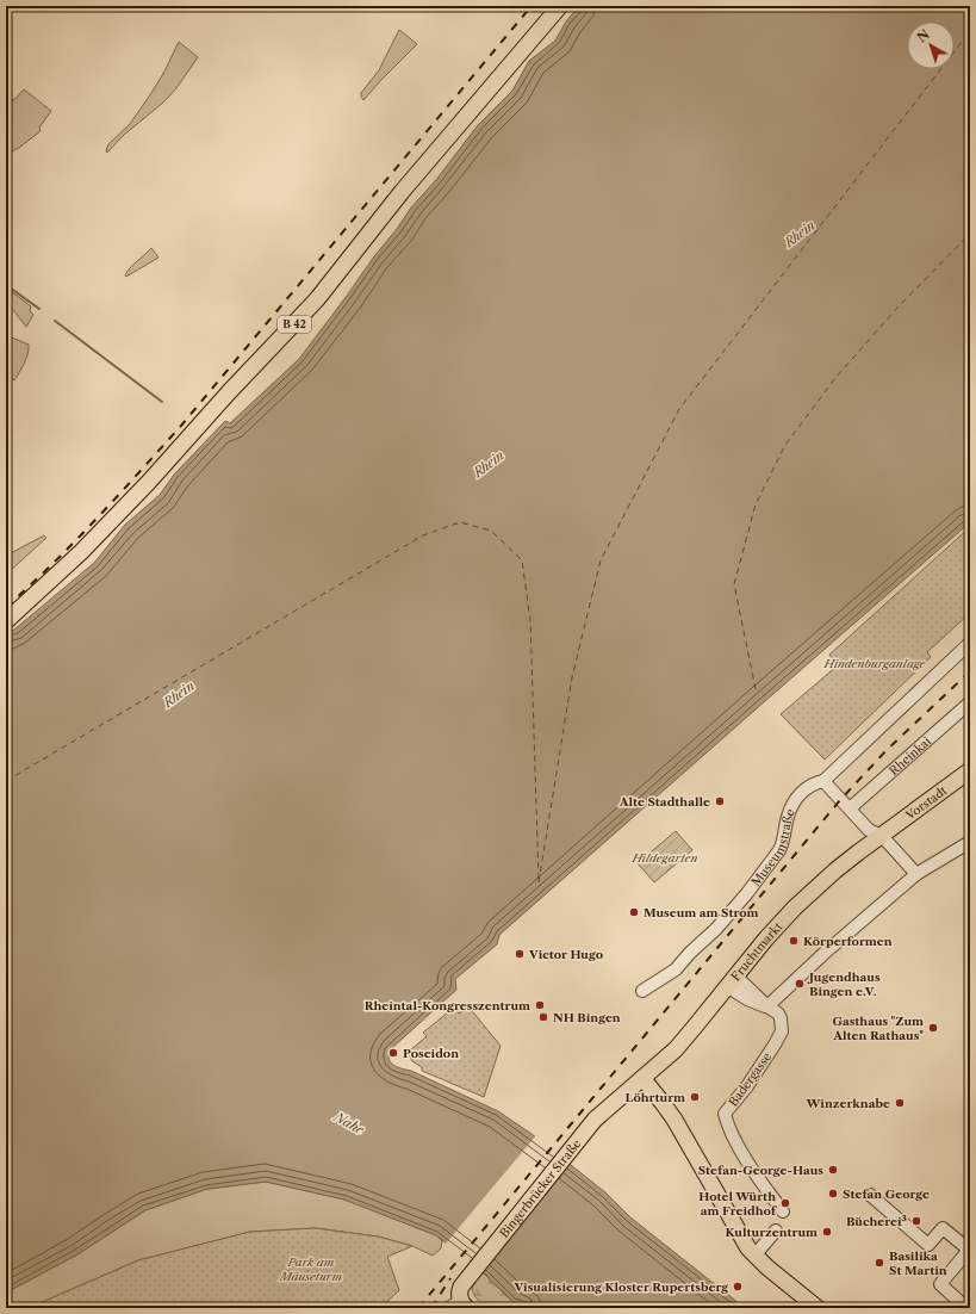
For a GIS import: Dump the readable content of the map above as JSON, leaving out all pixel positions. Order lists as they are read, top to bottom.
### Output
{
  "streets": {
    "main road": [
      "B 42",
      "Vorstadt",
      "Fruchtmarkt",
      "Bingerbrücker Straße"
    ],
    "street": ["Rheinkai", "Museumstraße", "Badergasse"]
  },
  "crossings": [
    ["Vorstadt", "Fruchtmarkt"],
    ["Fruchtmarkt", "Bingerbrücker Straße"]
  ],
  "water": ["Rhein", "Nahe"],
  "parks": ["Hindenburganlage", "Hildegarten", "Park am Mäuseturm"],
  "places": [
    "Alte Stadthalle",
    "Museum am Strom",
    "Körperformen",
    "Victor Hugo",
    "Jugendhaus Bingen e.V.",
    "Rheintal-Kongresszentrum",
    "NH Bingen",
    "Gasthaus \"Zum Alten Rathaus\"",
    "Poseidon",
    "Löhrturm",
    "Winzerknabe",
    "Stefan-George-Haus",
    "Stefan George",
    "Hotel Würth am Freidhof",
    "Bücherei³",
    "Kulturzentrum",
    "Basilika St Martin",
    "Visualisierung Kloster Rupertsberg"
  ],
  "north": "top left"
}
